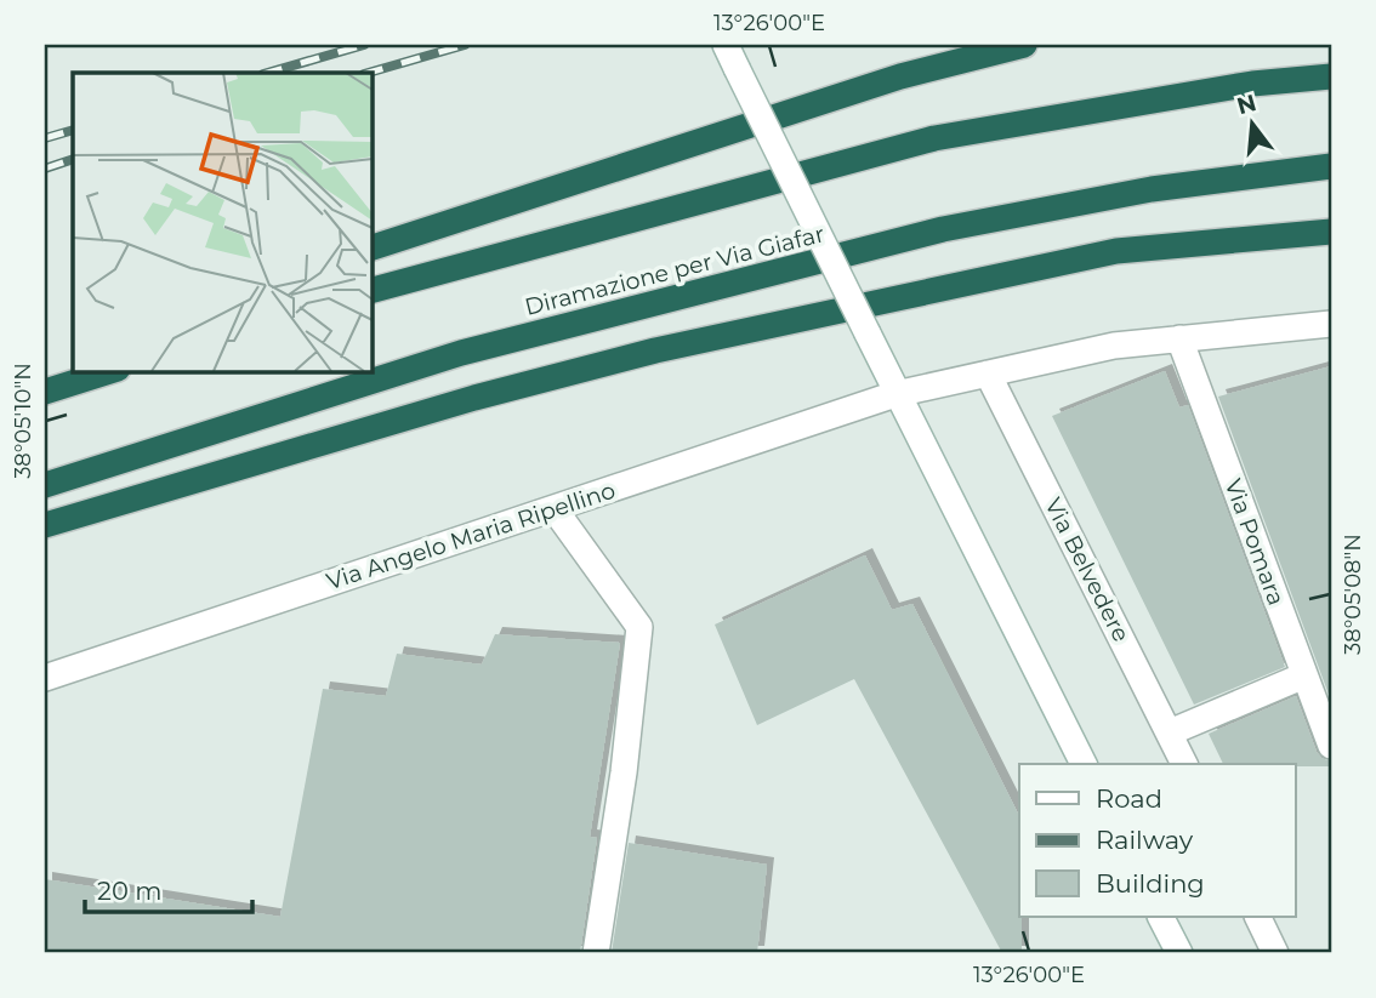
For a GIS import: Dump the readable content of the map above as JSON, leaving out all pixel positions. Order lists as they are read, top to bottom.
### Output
{
  "streets": {
    "highway": ["Diramazione per Via Giafar"],
    "street": ["Via Angelo Maria Ripellino", "Via Pomara", "Via Belvedere"]
  },
  "crossings": [
    ["Via Angelo Maria Ripellino", "Via Pomara"],
    ["Via Angelo Maria Ripellino", "Via Belvedere"]
  ],
  "legend": ["Road", "Railway", "Building"],
  "scale_bar": "20 m",
  "north": "top",
  "coordinates": ["13°26'00\"E", "38°05'10\"N", "38°05'08\"N"]
}
